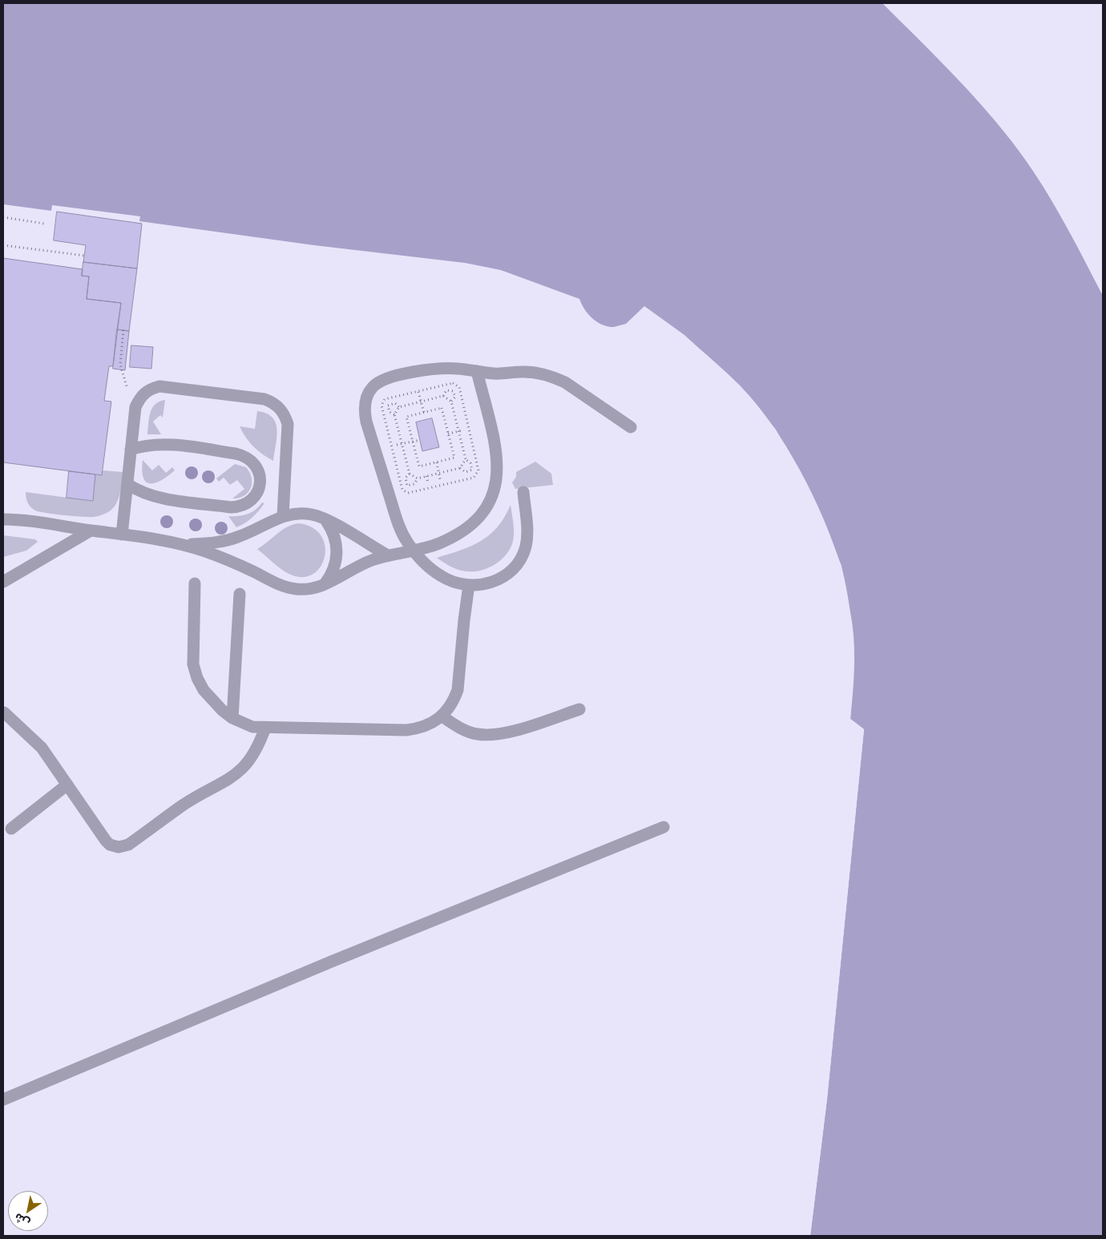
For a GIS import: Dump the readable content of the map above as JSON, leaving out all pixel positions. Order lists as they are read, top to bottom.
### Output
{
  "north": "bottom left"
}
